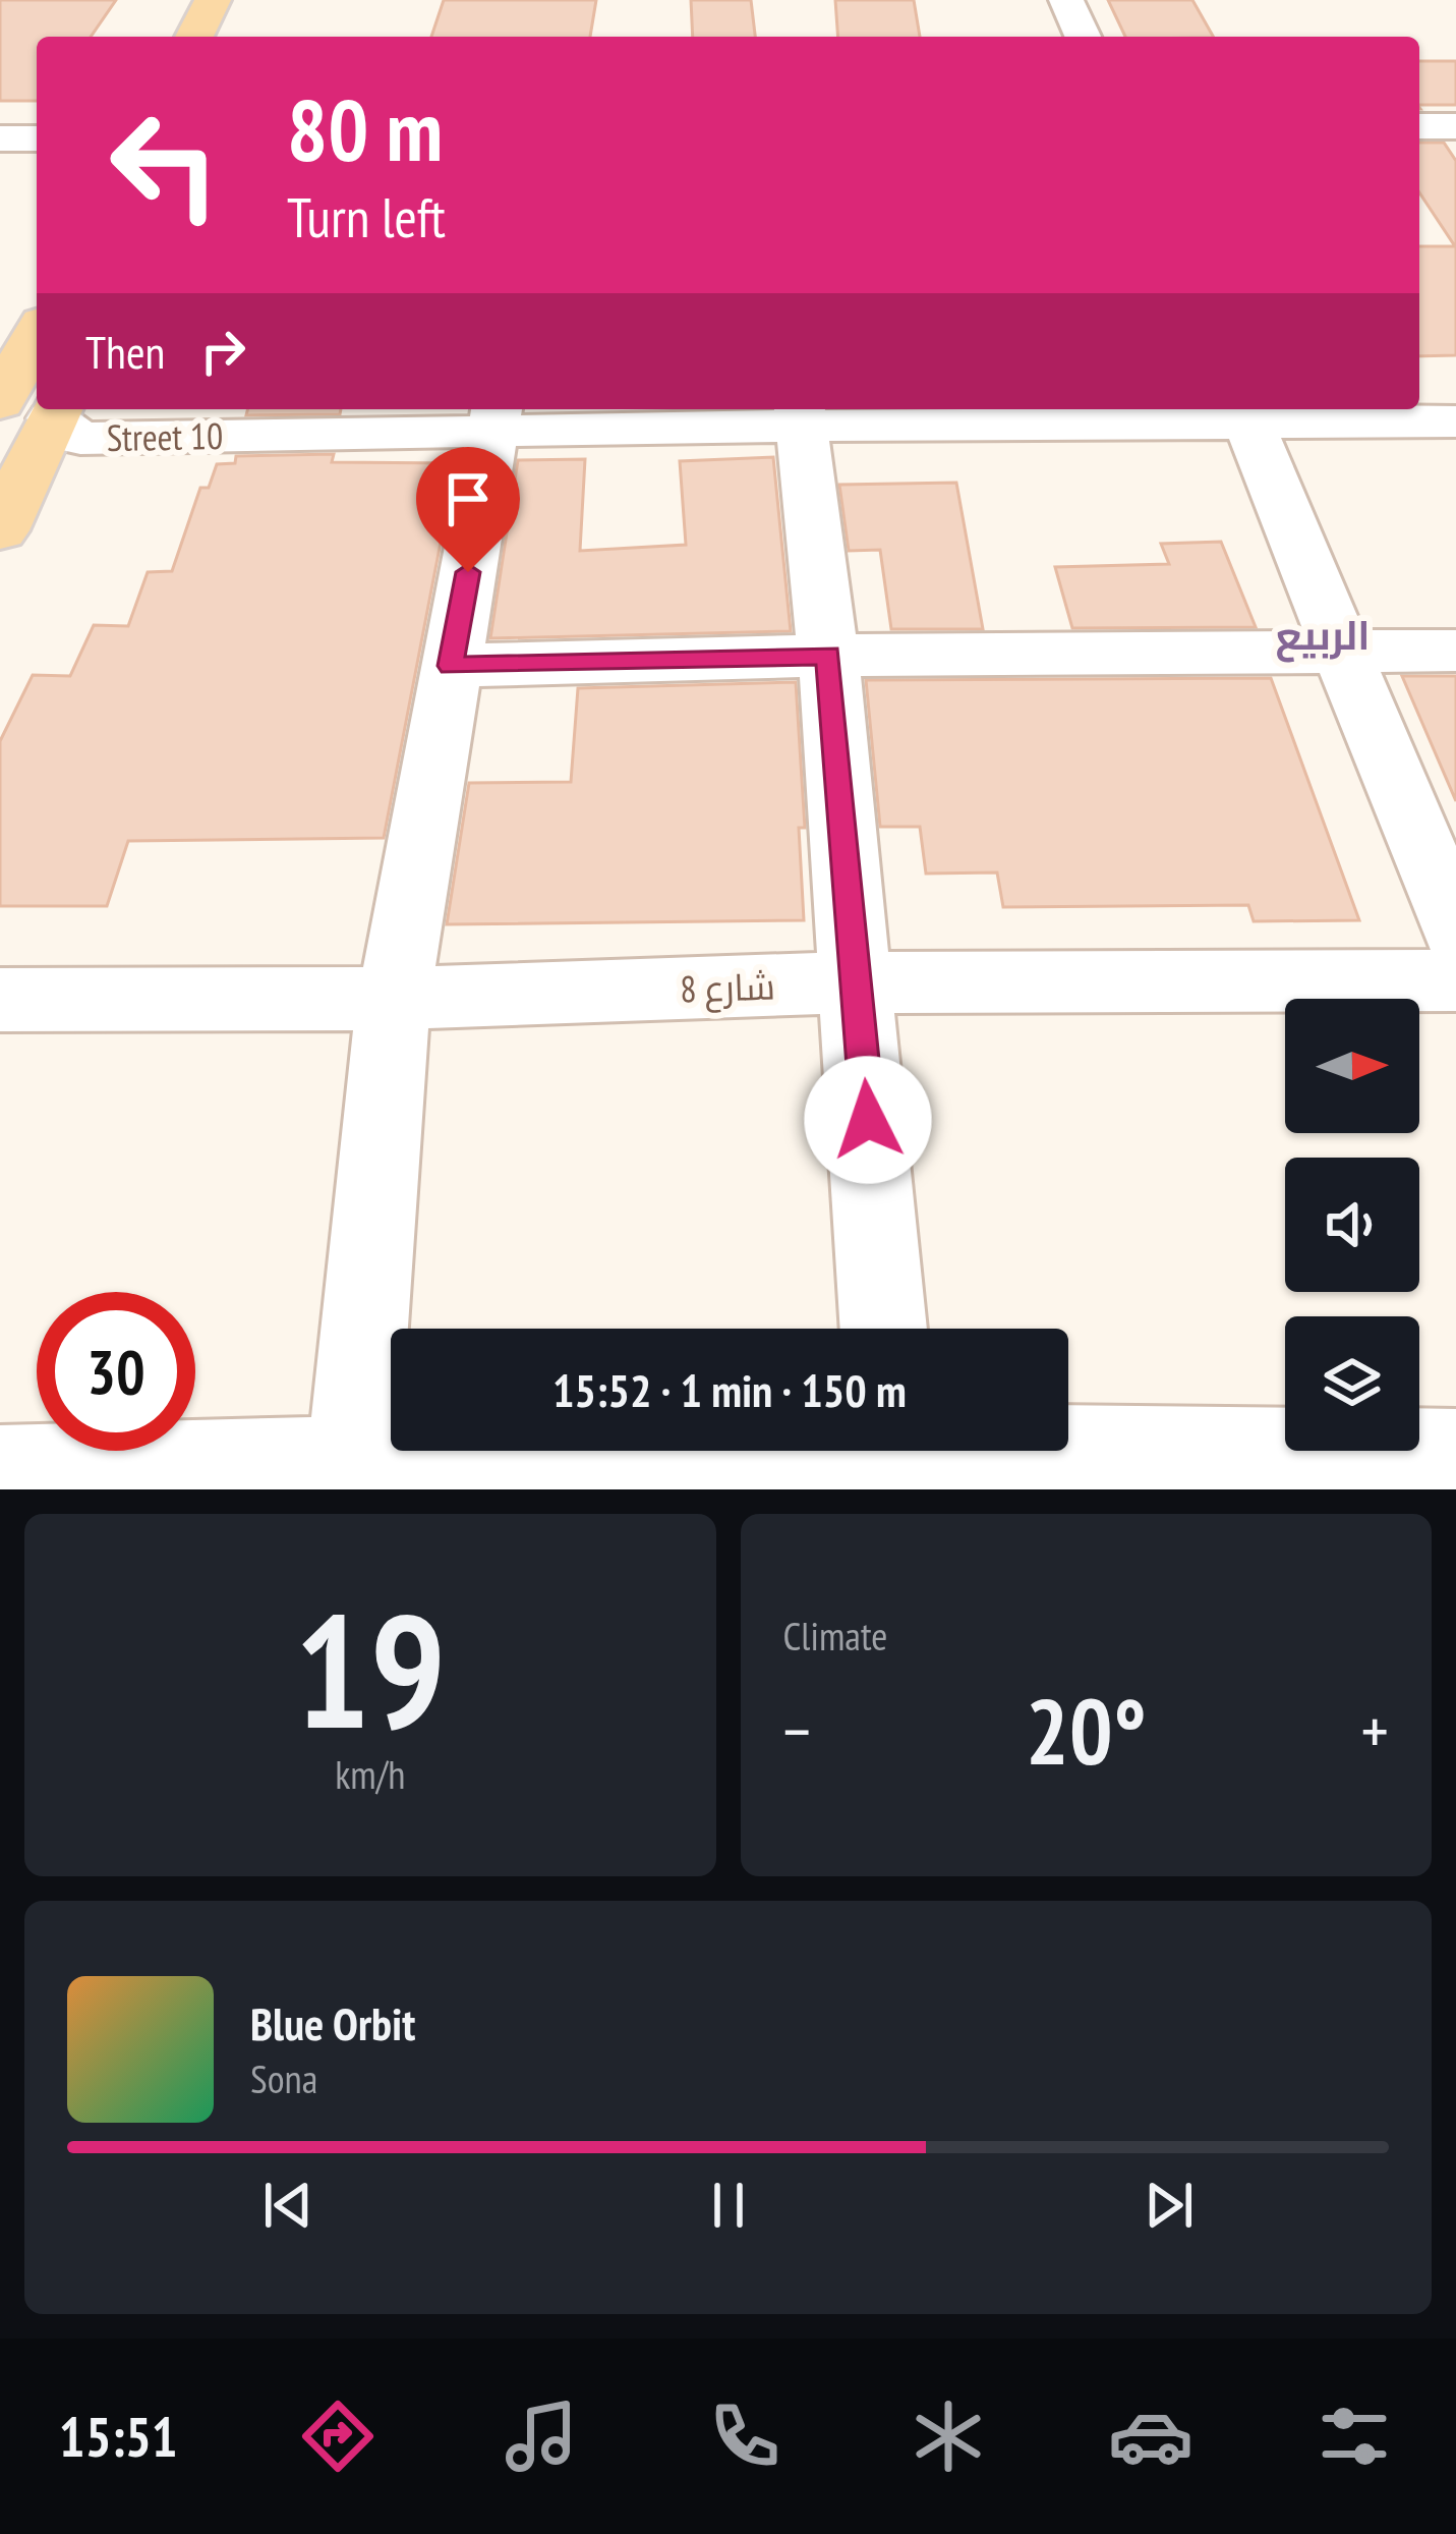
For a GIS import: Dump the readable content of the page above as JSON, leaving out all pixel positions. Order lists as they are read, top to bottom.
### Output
{
  "streets": {
    "street": ["Street 10", "شارع 8"]
  },
  "districts": ["الربيع"],
  "north": "right",
  "page": {
    "turn": ["80 m", "Turn left"],
    "then": "Then",
    "limit": "30",
    "trip": "15:52 · 1 min · 150 m",
    "tile": [
      ["19", "km/h"],
      "Climate"
    ],
    "heat": ["−", "20°", "+"],
    "song": ["Blue Orbit", "Sona"],
    "tabs": "15:51"
  }
}
